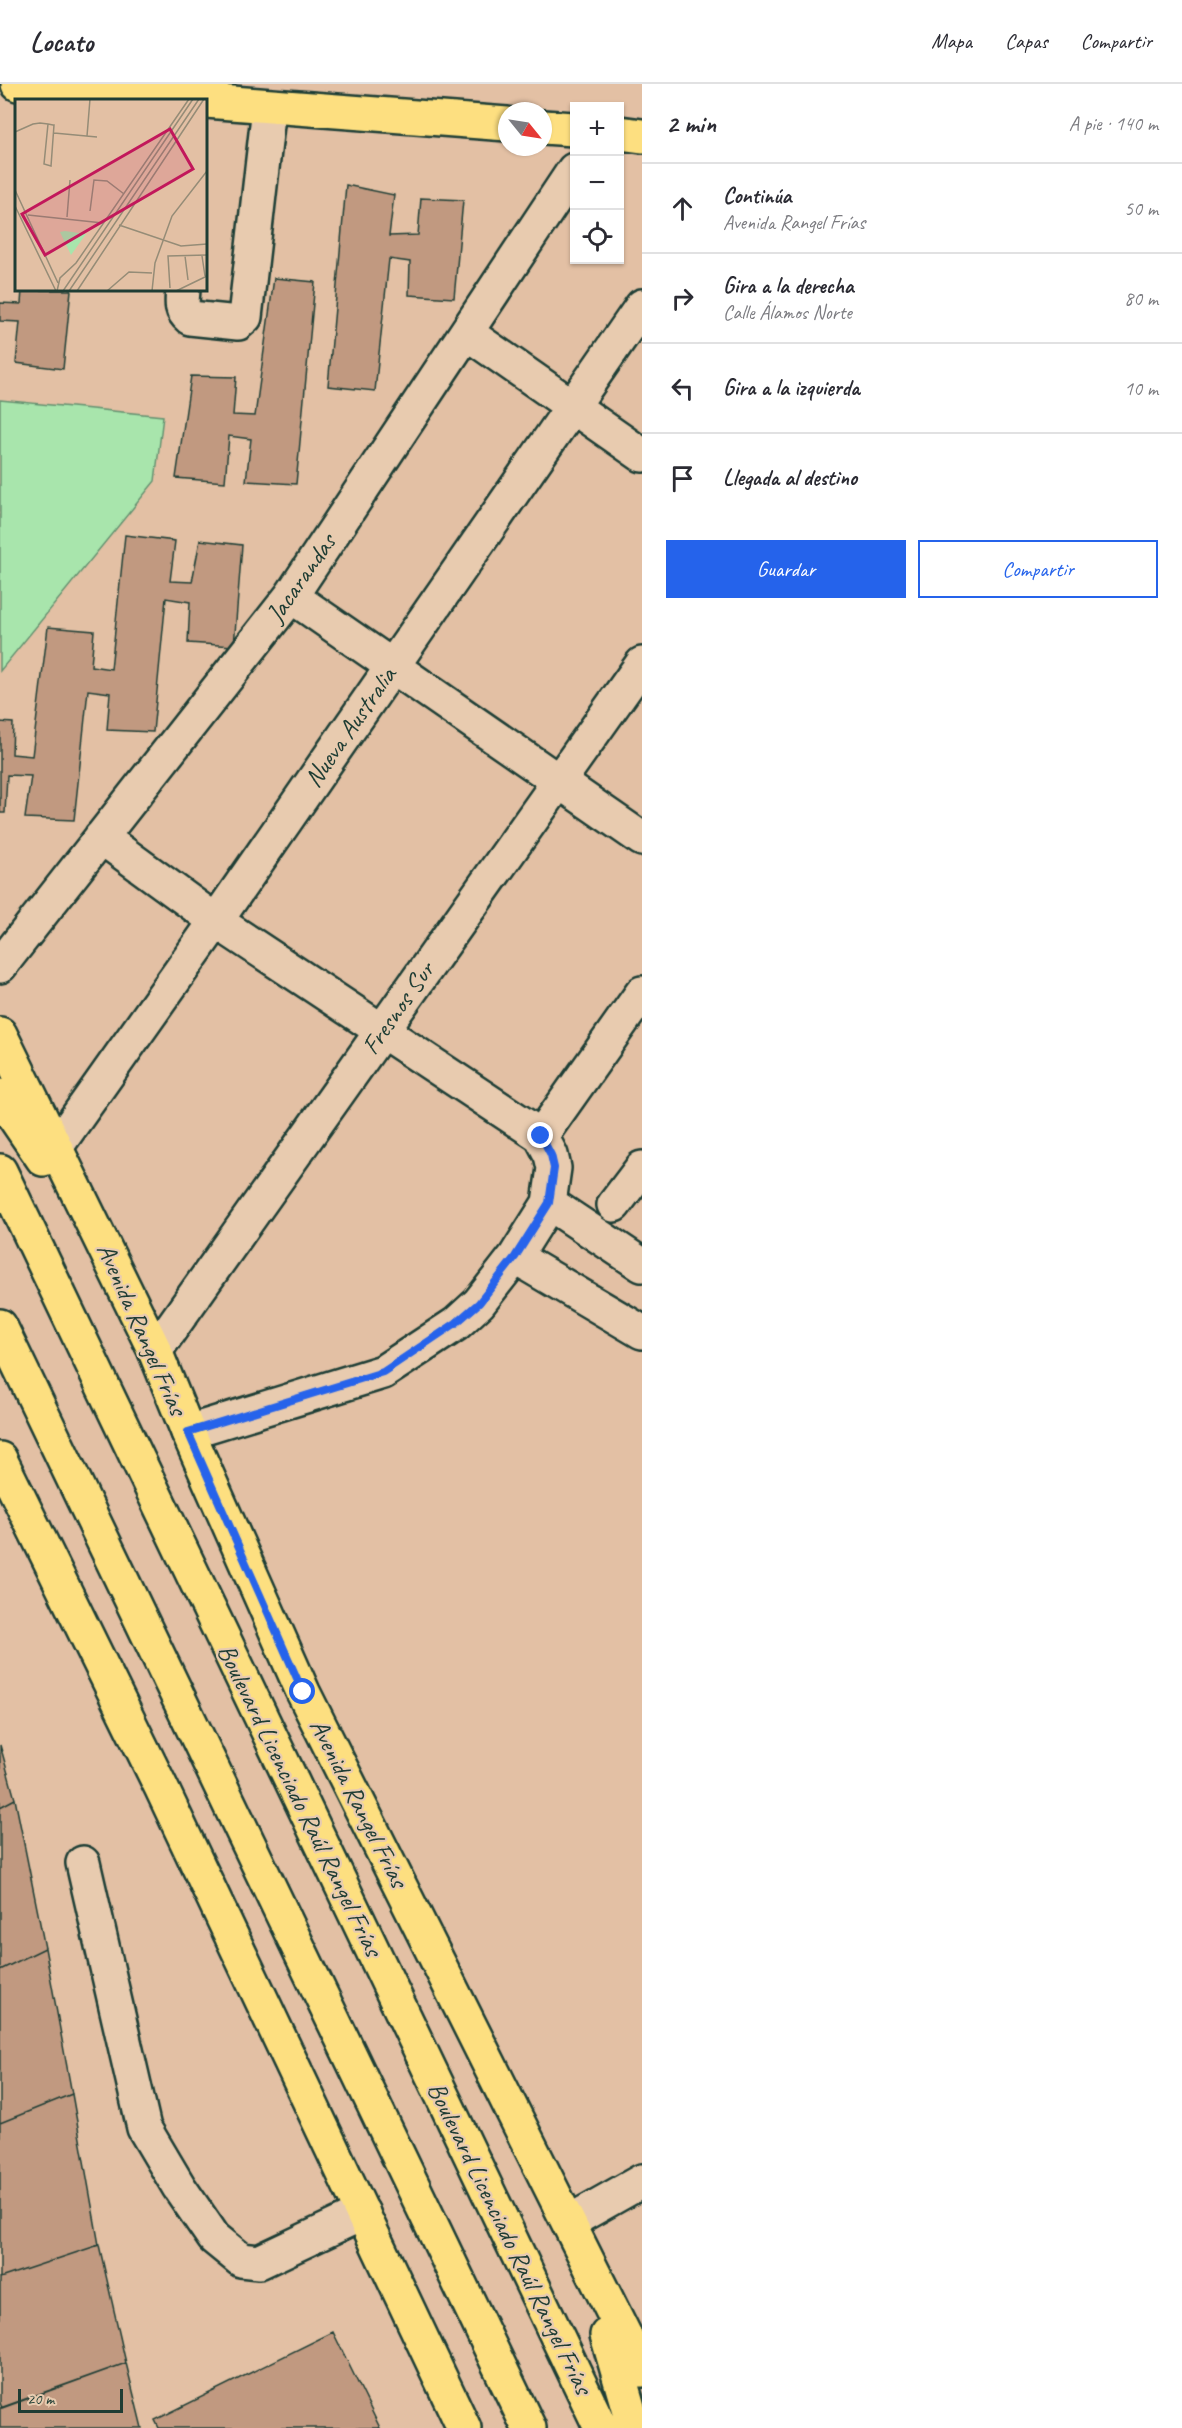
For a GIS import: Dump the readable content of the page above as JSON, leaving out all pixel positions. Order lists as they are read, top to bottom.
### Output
{
  "streets": {
    "main road": ["Avenida Rangel Frías", "Boulevard Licenciado Raúl Rangel Frías"],
    "street": ["Jacarandas", "Nueva Australia", "Fresnos Sur"]
  },
  "crossings": [
    ["Nueva Australia", "Avenida Rangel Frías"],
    ["Fresnos Sur", "Avenida Rangel Frías"]
  ],
  "scale_bar": "20 m",
  "north": "bottom right",
  "page": {
    "header": "Locato",
    "nav": ["Mapa", "Capas", "Compartir"],
    "heading": ["2 min", "A pie · 140 m"],
    "map_buttons": ["+", "−"],
    "list": [
      ["Continúa", "Avenida Rangel Frías", "50 m"],
      ["Gira a la derecha", "Calle Álamos Norte", "80 m"],
      ["Gira a la izquierda", "10 m"],
      "Llegada al destino"
    ],
    "buttons": ["Guardar", "Compartir"],
    "scale": "20 m"
  }
}
